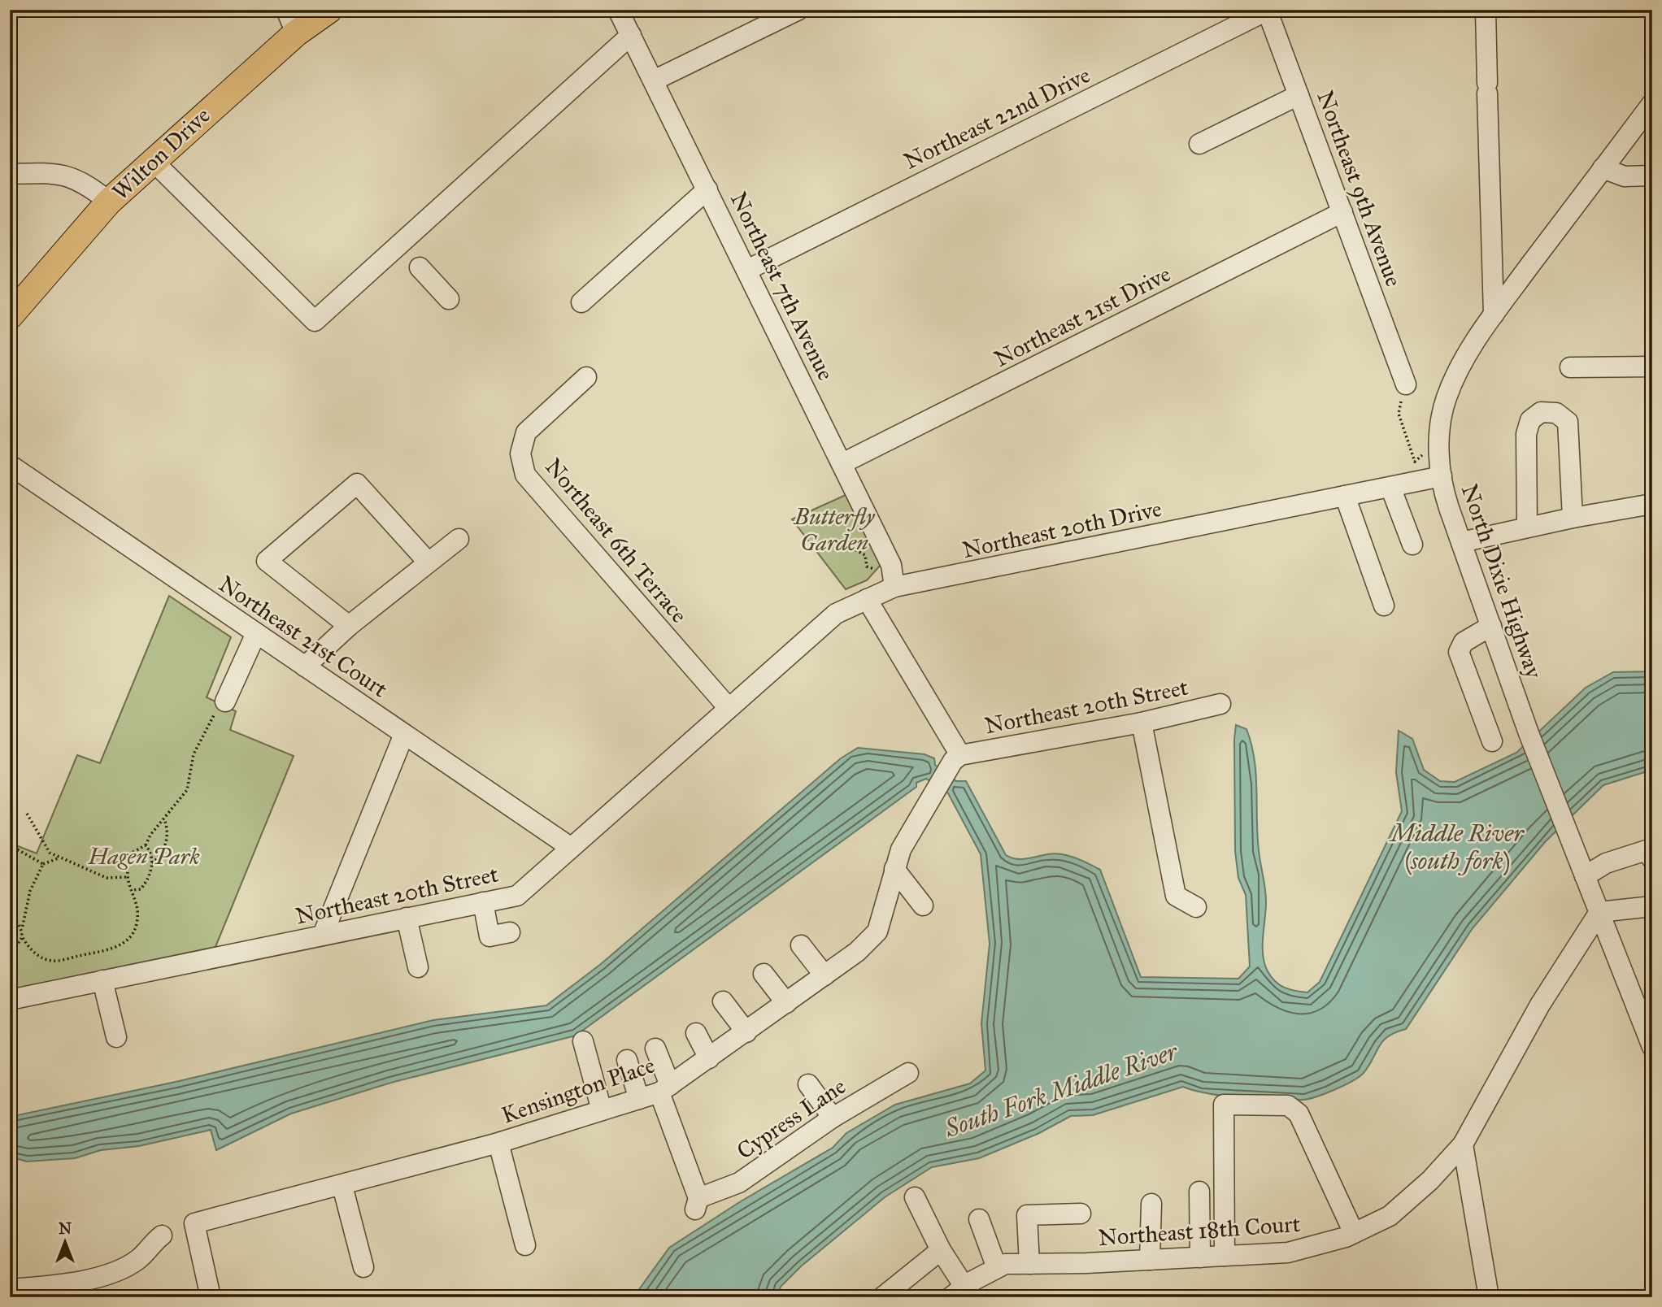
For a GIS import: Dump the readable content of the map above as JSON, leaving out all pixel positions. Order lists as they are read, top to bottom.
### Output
{
  "streets": {
    "main road": ["Wilton Drive"],
    "street": [
      "Northeast 22nd Drive",
      "Northeast 9th Avenue",
      "Northeast 7th Avenue",
      "Northeast 21st Drive",
      "Northeast 20th Drive",
      "Northeast 6th Terrace",
      "North Dixie Highway",
      "Northeast 21st Court",
      "Northeast 20th Street",
      "Kensington Place",
      "Cypress Lane",
      "Northeast 18th Court"
    ]
  },
  "crossings": [
    ["Northeast 22nd Drive", "Northeast 9th Avenue"],
    ["Northeast 22nd Drive", "Northeast 7th Avenue"],
    ["Northeast 9th Avenue", "Northeast 21st Drive"],
    ["Northeast 7th Avenue", "Northeast 21st Drive"],
    ["Northeast 7th Avenue", "Northeast 20th Drive"],
    ["Northeast 20th Drive", "Northeast 6th Terrace"],
    ["Northeast 20th Drive", "North Dixie Highway"],
    ["Northeast 20th Drive", "Northeast 20th Street"],
    ["Northeast 6th Terrace", "Northeast 20th Street"],
    ["North Dixie Highway", "Northeast 18th Court"],
    ["Northeast 21st Court", "Northeast 20th Street"],
    ["Northeast 20th Street", "Kensington Place"],
    ["Kensington Place", "Cypress Lane"]
  ],
  "water": ["Middle River (south fork)", "South Fork Middle River"],
  "parks": ["Butterfly Garden", "Hagen Park"],
  "north": "top"
}
